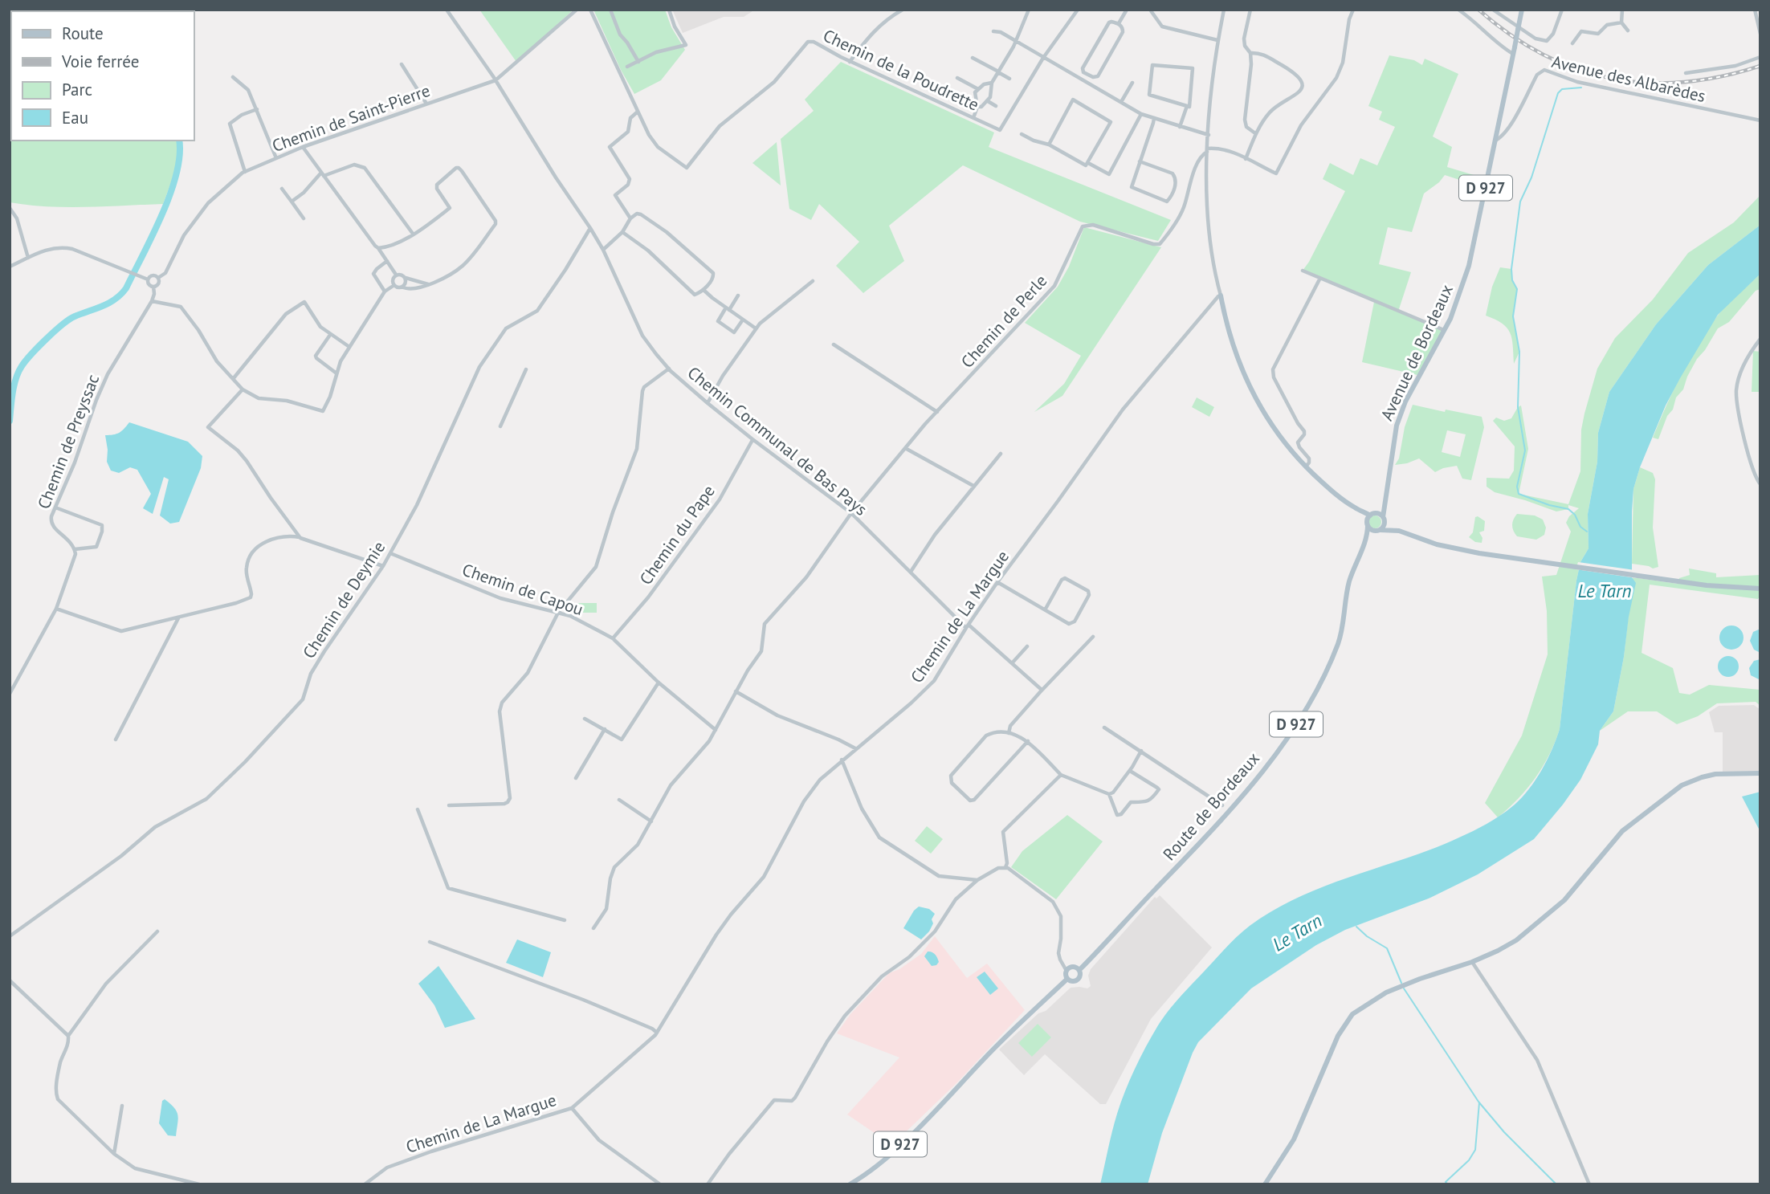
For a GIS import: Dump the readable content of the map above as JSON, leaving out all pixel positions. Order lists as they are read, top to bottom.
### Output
{
  "streets": {
    "main road": ["D 927", "Avenue de Bordeaux", "Route de Bordeaux"],
    "street": [
      "Chemin de la Poudrette",
      "Avenue des Albarèdes",
      "Chemin de Saint-Pierre",
      "Chemin de Perle",
      "Chemin Communal de Bas Pays",
      "Chemin de Preyssac",
      "Chemin du Pape",
      "Chemin de Capou",
      "Chemin de Deymie",
      "Chemin de La Margue"
    ]
  },
  "crossings": [
    ["Avenue des Albarèdes", "Avenue de Bordeaux"],
    ["Chemin de Saint-Pierre", "Chemin Communal de Bas Pays"],
    ["Chemin de Saint-Pierre", "Chemin de Preyssac"],
    ["D 927", "Avenue de Bordeaux"],
    ["D 927", "Route de Bordeaux"],
    ["Chemin de Perle", "Chemin Communal de Bas Pays"],
    ["Chemin de Perle", "Chemin de Capou"],
    ["Avenue de Bordeaux", "Route de Bordeaux"],
    ["Chemin Communal de Bas Pays", "Chemin du Pape"],
    ["Chemin Communal de Bas Pays", "Chemin de Deymie"],
    ["Chemin Communal de Bas Pays", "Chemin de La Margue"],
    ["Chemin du Pape", "Chemin de Capou"],
    ["Chemin de Capou", "Chemin de Deymie"]
  ],
  "water": ["Le Tarn"],
  "legend": [
    "Route",
    "Voie ferrée",
    "Parc",
    "Eau"
  ]
}
